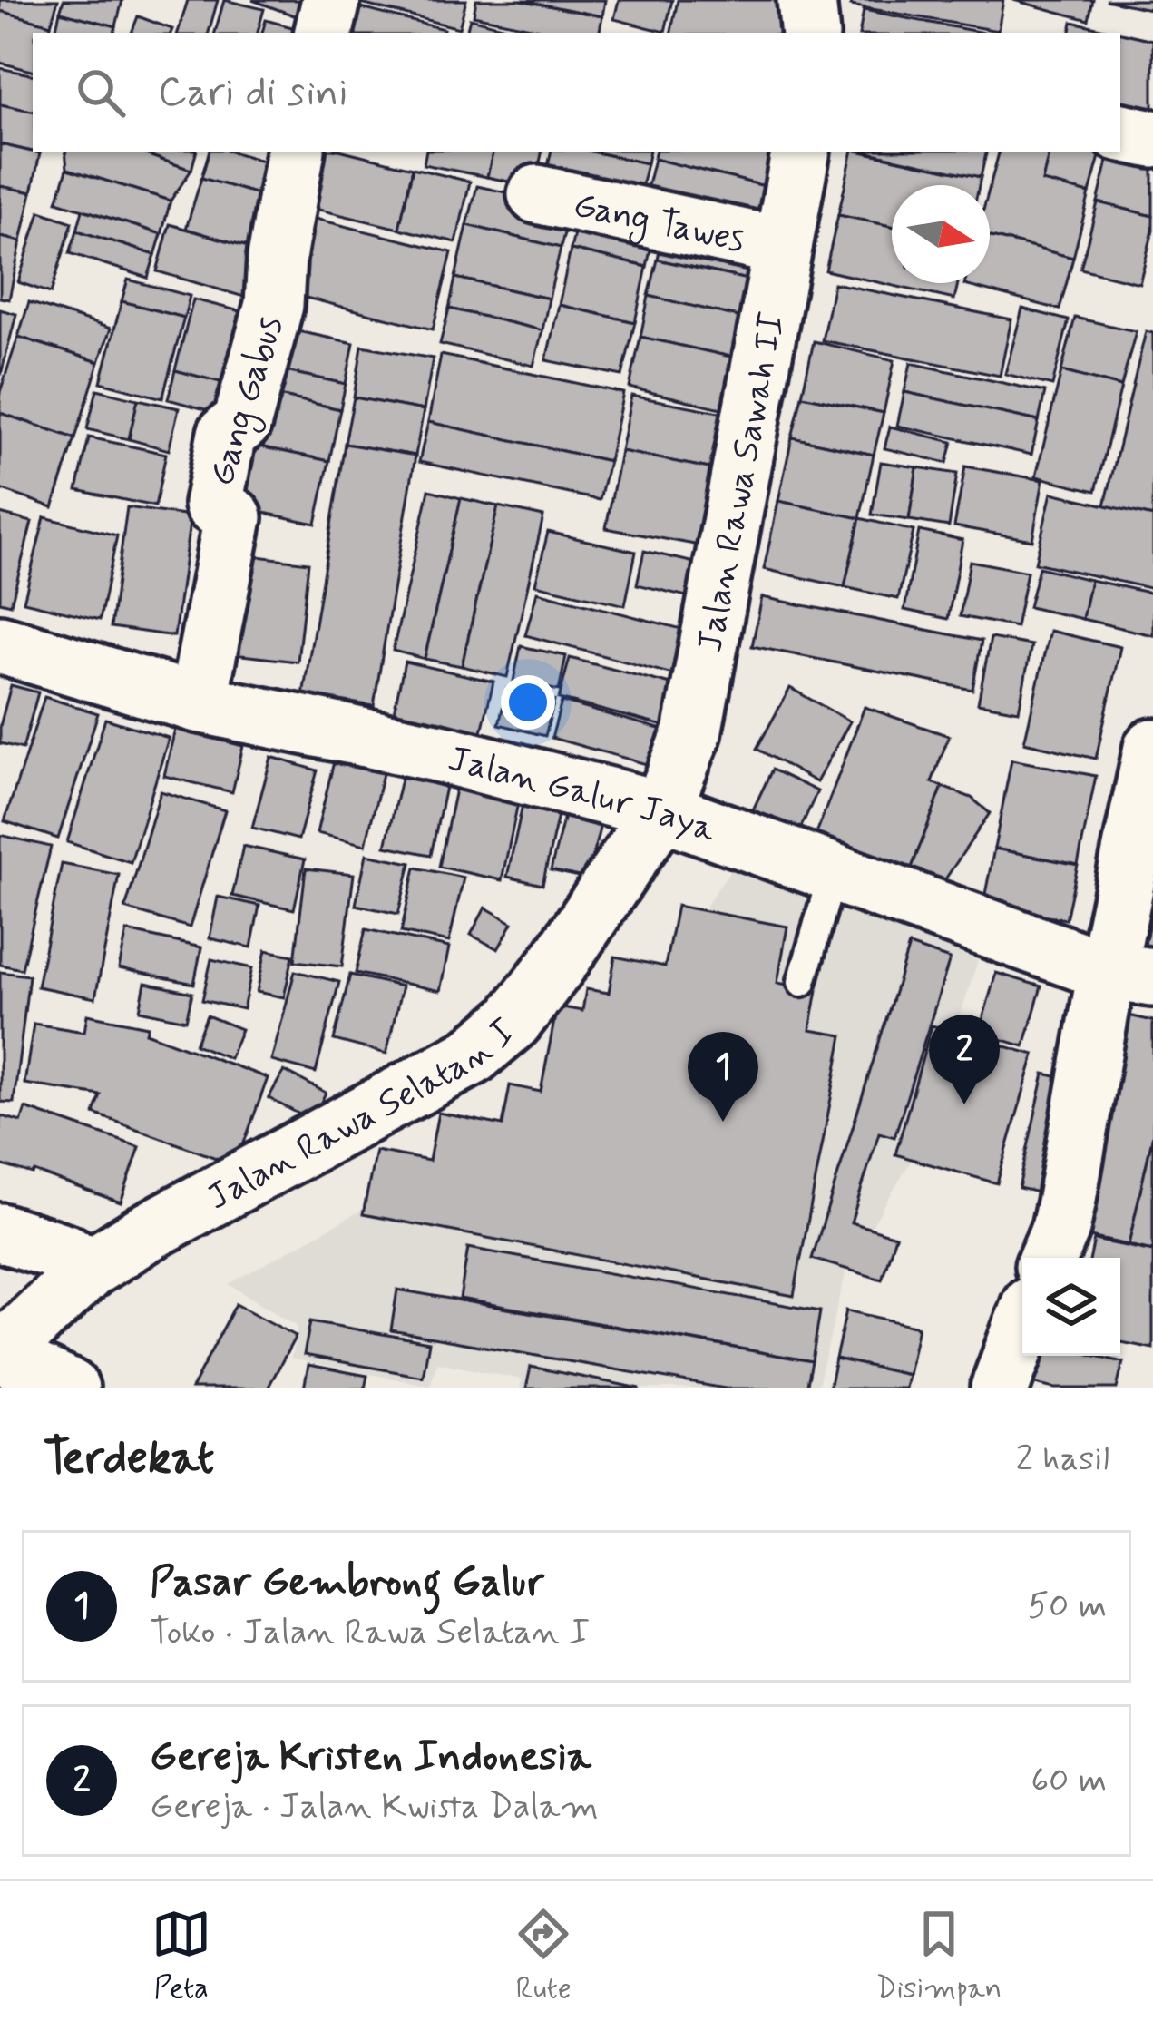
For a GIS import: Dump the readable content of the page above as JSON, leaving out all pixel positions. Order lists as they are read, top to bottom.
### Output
{
  "streets": {
    "street": [
      "Gang Tawes",
      "Gang Gabus",
      "Jalan Rawa Sawah II",
      "Jalan Galur Jaya",
      "Jalan Rawa Selatan I"
    ]
  },
  "crossings": [
    ["Gang Tawes", "Jalan Rawa Sawah II"],
    ["Gang Gabus", "Jalan Galur Jaya"],
    ["Jalan Rawa Sawah II", "Jalan Galur Jaya"],
    ["Jalan Rawa Sawah II", "Jalan Rawa Selatan I"],
    ["Jalan Galur Jaya", "Jalan Rawa Selatan I"]
  ],
  "north": "right",
  "page": {
    "search": "Cari di sini",
    "pins": ["2", "1"],
    "heading": ["Terdekat", "2 hasil"],
    "list": [
      {
        "mark": "1",
        "name": "Pasar Gembrong Galur",
        "note": "Toko · Jalan Rawa Selatan I",
        "value": "50 m"
      },
      {
        "mark": "2",
        "name": "Gereja Kristen Indonesia",
        "note": "Gereja · Jalan Kwista Dalam",
        "value": "60 m"
      }
    ],
    "nav": ["Peta", "Rute", "Disimpan"]
  }
}
